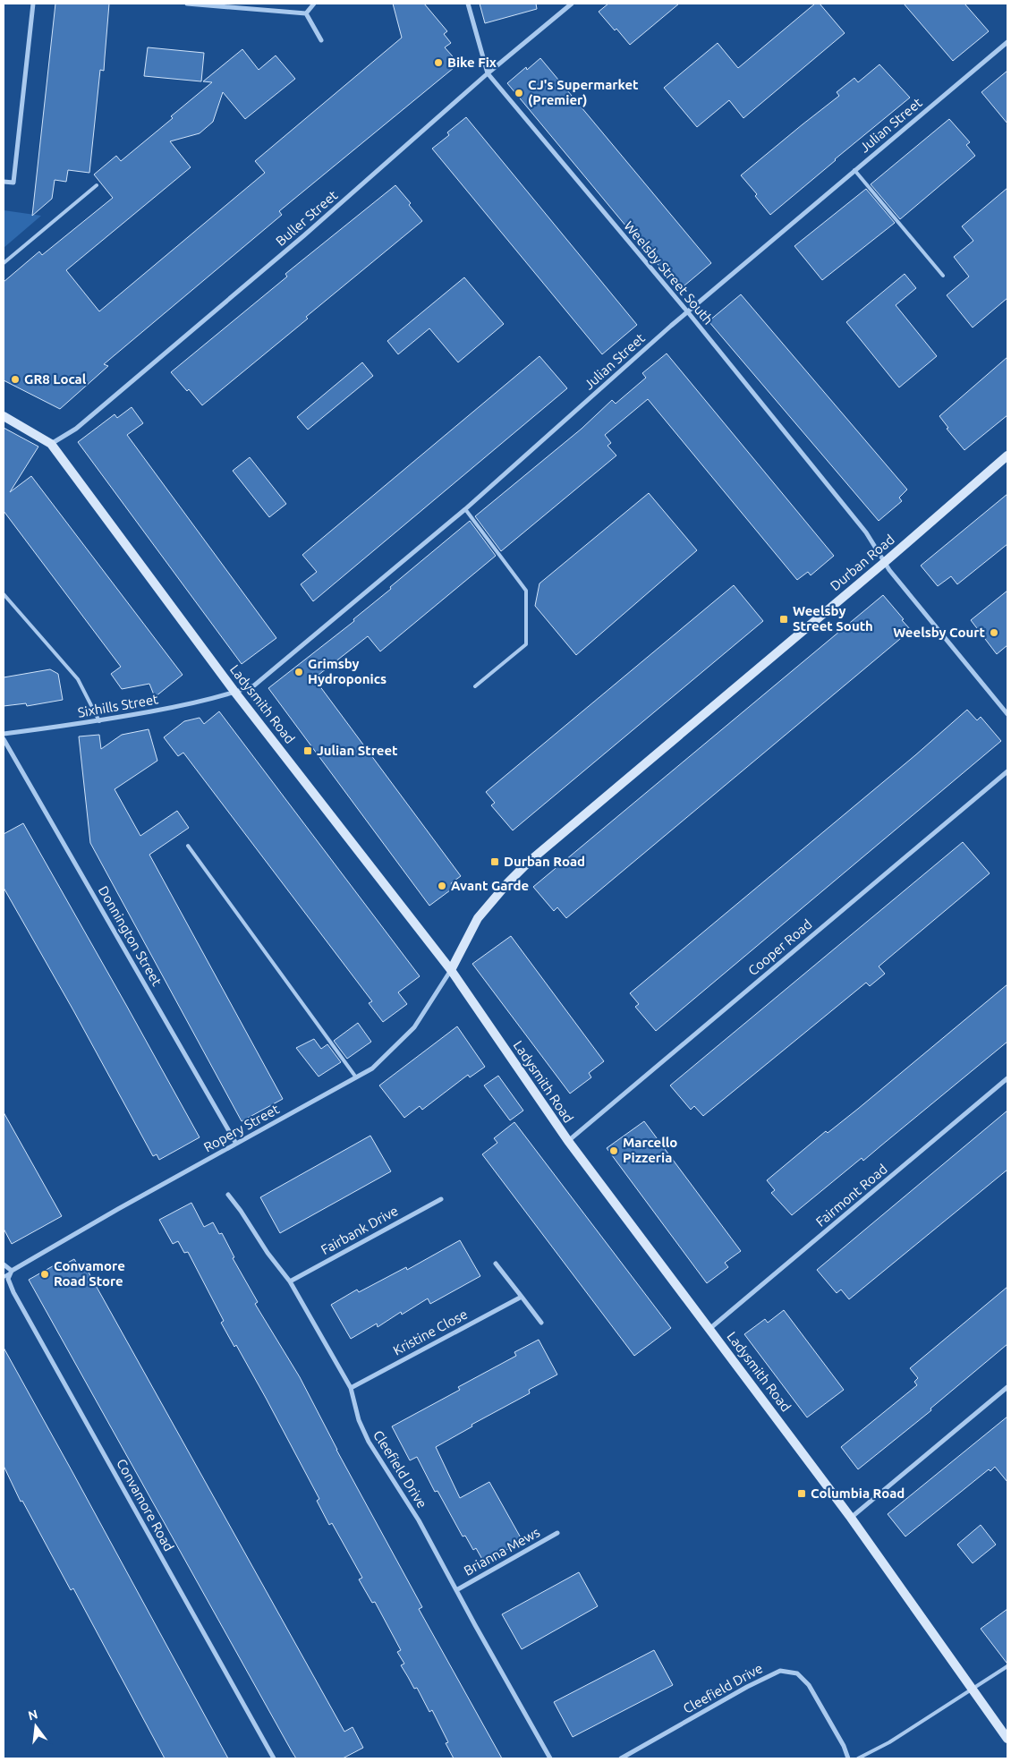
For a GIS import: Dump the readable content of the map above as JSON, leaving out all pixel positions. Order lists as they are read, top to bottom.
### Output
{
  "streets": {
    "street": [
      "Julian Street",
      "Buller Street",
      "Weelsby Street South",
      "Durban Road",
      "Ladysmith Road",
      "Sixhills Street",
      "Donnington Street",
      "Cooper Road",
      "Ropery Street",
      "Fairmont Road",
      "Fairbank Drive",
      "Kristine Close",
      "Cleefield Drive",
      "Convamore Road",
      "Brianna Mews"
    ]
  },
  "crossings": [
    ["Julian Street", "Weelsby Street South"],
    ["Julian Street", "Ladysmith Road"],
    ["Julian Street", "Sixhills Street"],
    ["Buller Street", "Weelsby Street South"],
    ["Buller Street", "Ladysmith Road"],
    ["Weelsby Street South", "Durban Road"],
    ["Durban Road", "Ladysmith Road"],
    ["Durban Road", "Ropery Street"],
    ["Ladysmith Road", "Sixhills Street"],
    ["Ladysmith Road", "Cooper Road"],
    ["Ladysmith Road", "Ropery Street"],
    ["Ladysmith Road", "Fairmont Road"],
    ["Donnington Street", "Ropery Street"],
    ["Ropery Street", "Convamore Road"],
    ["Fairbank Drive", "Cleefield Drive"],
    ["Kristine Close", "Cleefield Drive"],
    ["Cleefield Drive", "Brianna Mews"]
  ],
  "places": {
    "other": [
      "Bike Fix",
      "CJ's Supermarket (Premier)",
      "GR8 Local",
      "Weelsby Court",
      "Grimsby Hydroponics",
      "Avant Garde",
      "Marcello Pizzeria",
      "Convamore Road Store"
    ],
    "transit": [
      "Weelsby Street South",
      "Julian Street",
      "Durban Road",
      "Columbia Road"
    ]
  },
  "north": "top"
}
